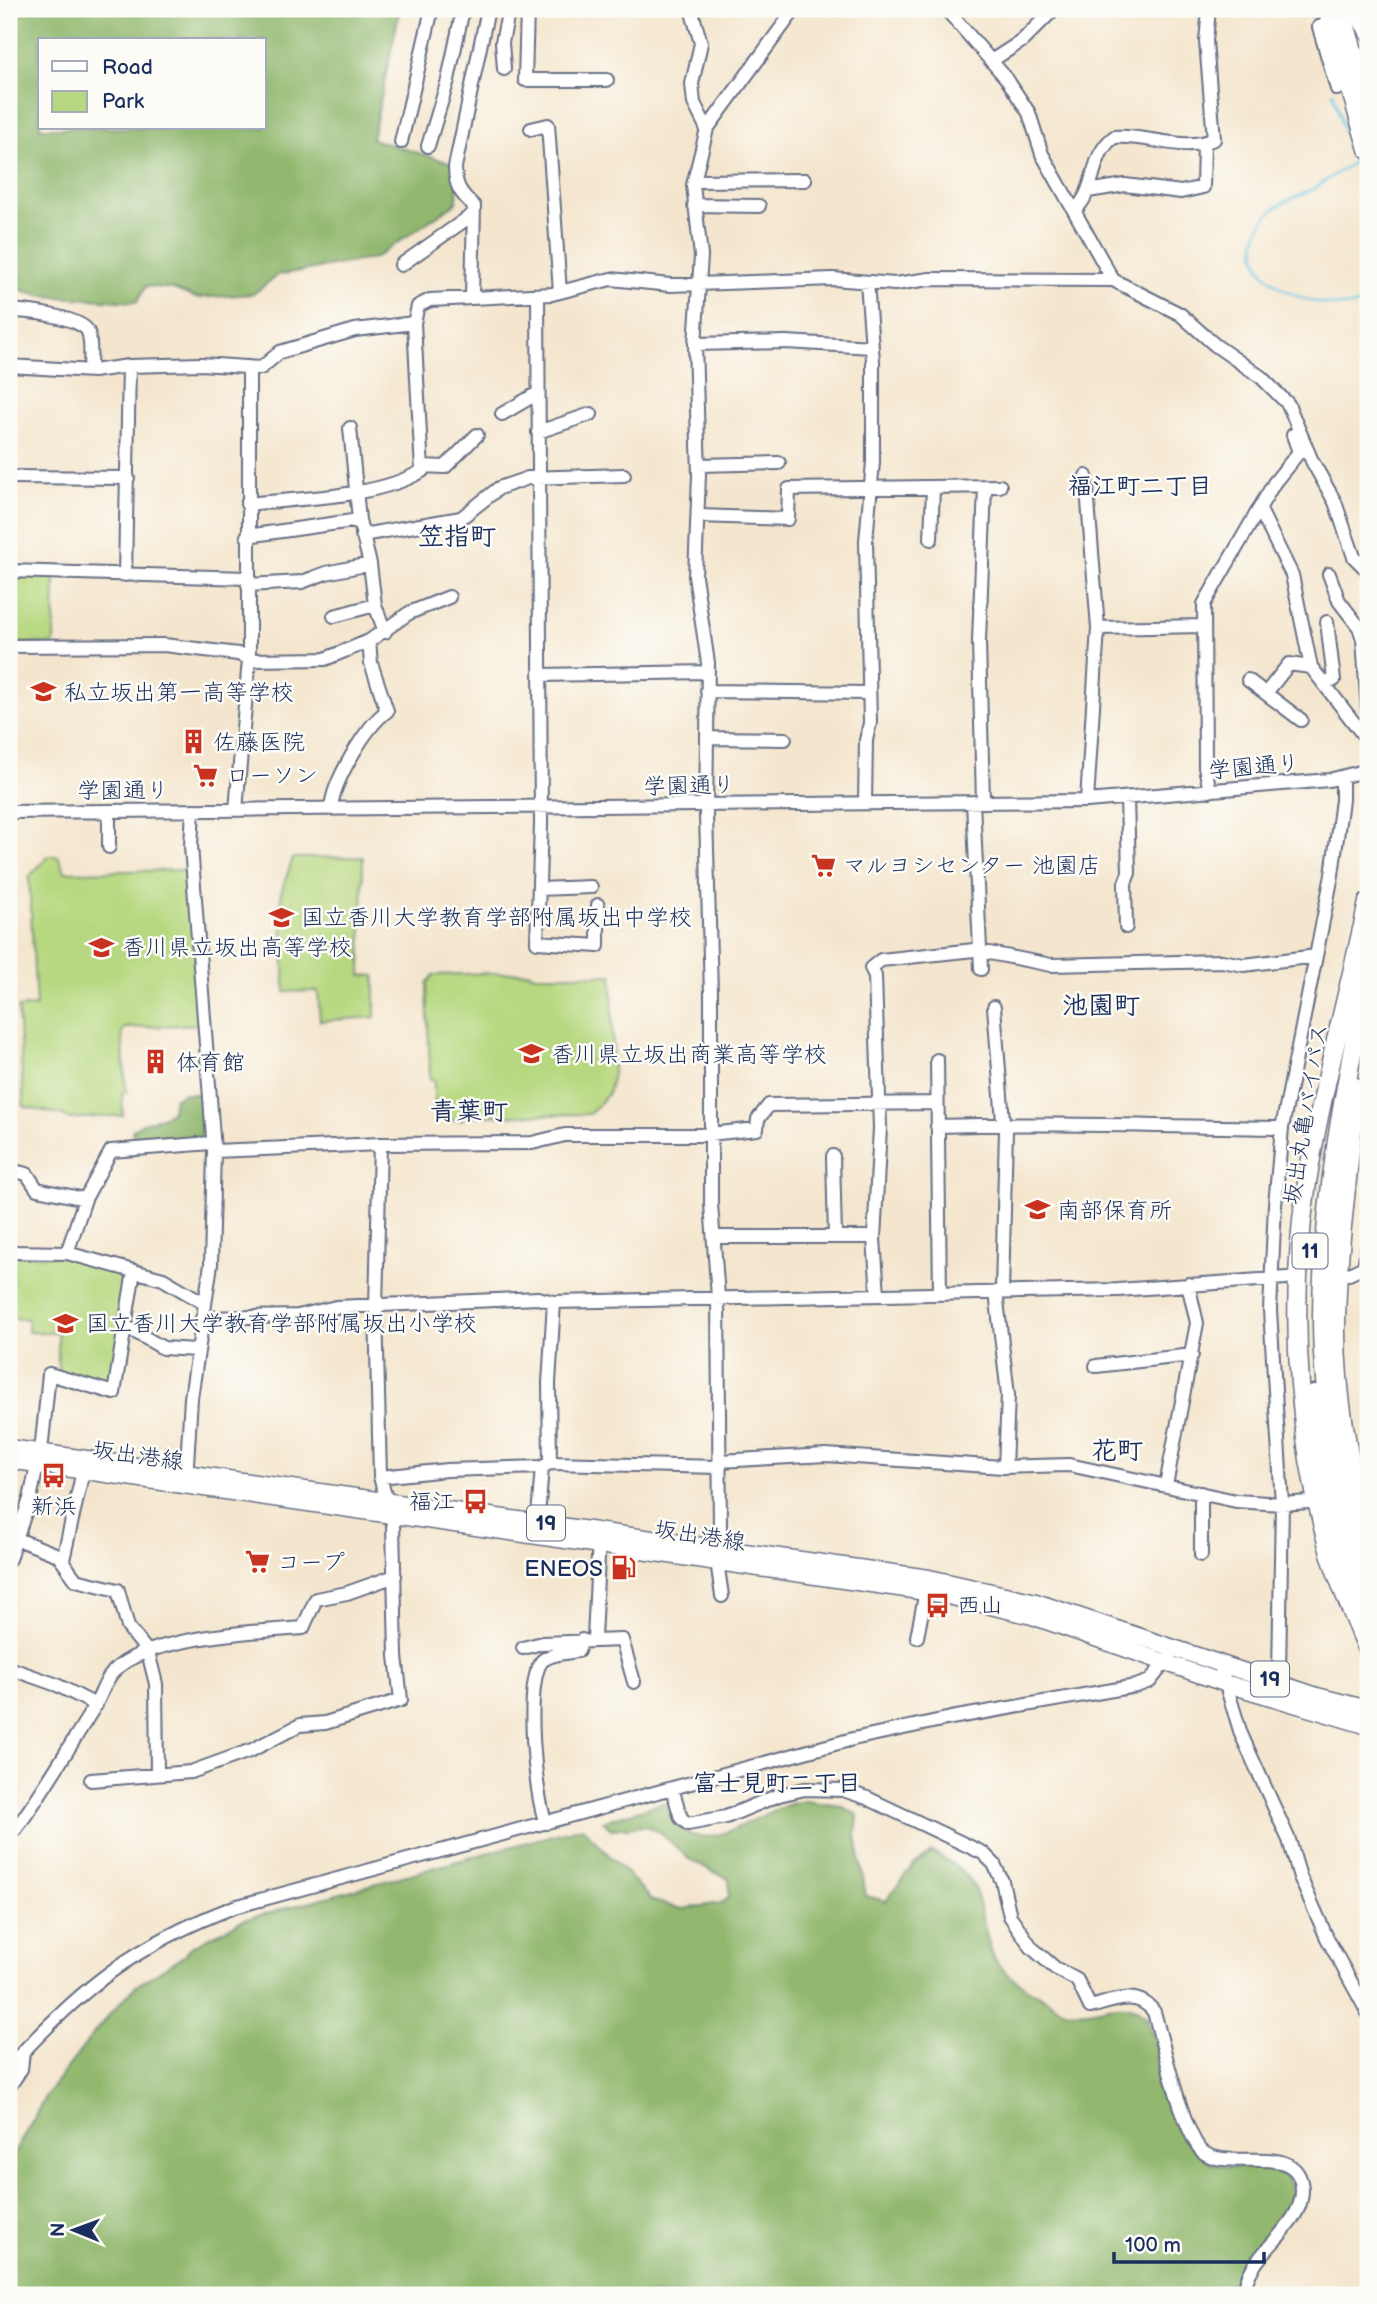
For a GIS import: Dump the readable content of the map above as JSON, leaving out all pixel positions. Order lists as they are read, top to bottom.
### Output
{
  "streets": {
    "highway": ["坂出丸亀バイパス", "11"],
    "main road": ["坂出港線", "19"],
    "street": ["学園通り"]
  },
  "crossings": [
    ["坂出丸亀バイパス", "11"]
  ],
  "districts": [
    "福江町二丁目",
    "笠指町",
    "池園町",
    "青葉町",
    "花町",
    "富士見町二丁目"
  ],
  "places": {
    "school or university": [
      "私立坂出第一高等学校",
      "国立香川大学教育学部附属坂出中学校",
      "香川県立坂出高等学校",
      "香川県立坂出商業高等学校",
      "南部保育所",
      "国立香川大学教育学部附属坂出小学校"
    ],
    "building": ["佐藤医院", "体育館"],
    "supermarket": ["ローソン", "マルヨシセンター 池園店", "コープ"],
    "bus stop": ["新浜", "福江", "西山"],
    "fuel station": ["ENEOS"]
  },
  "legend": ["Road", "Park"],
  "scale_bar": "100 m",
  "north": "left"
}
